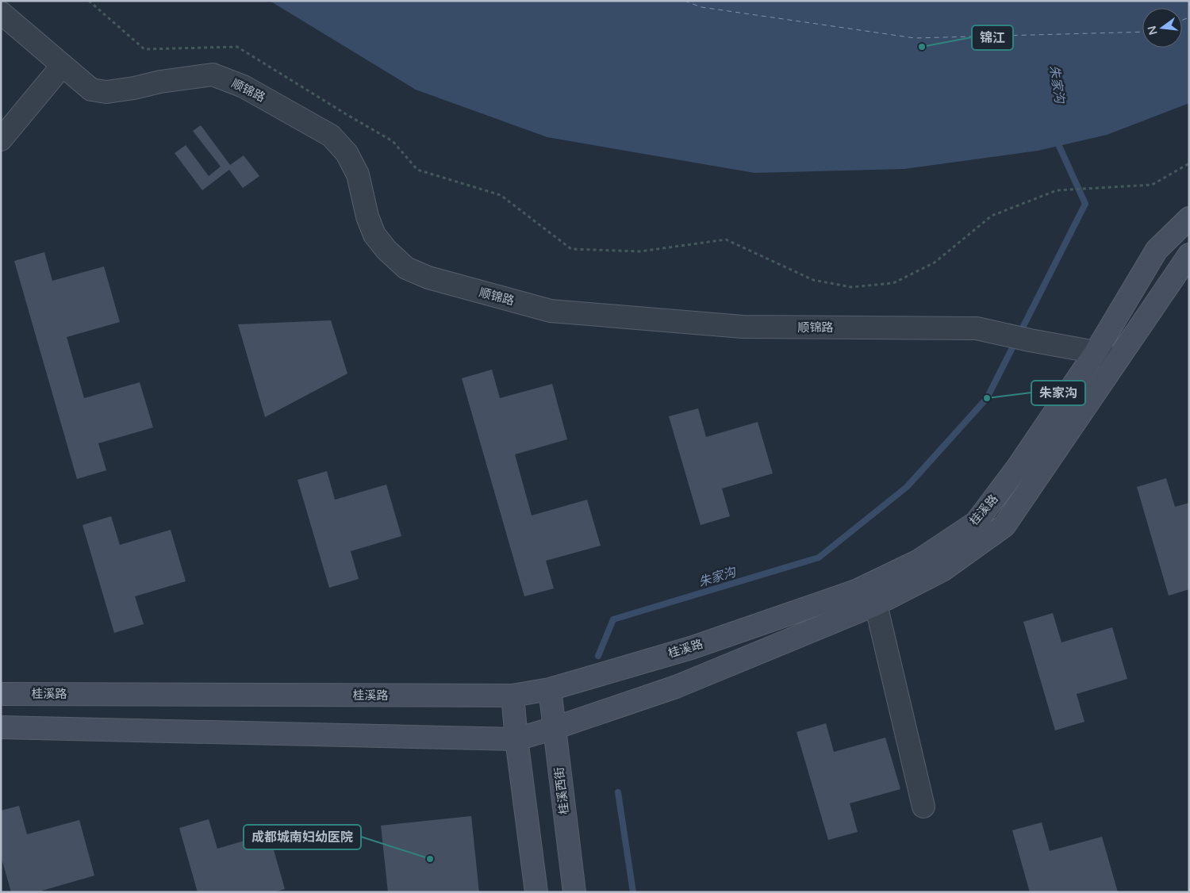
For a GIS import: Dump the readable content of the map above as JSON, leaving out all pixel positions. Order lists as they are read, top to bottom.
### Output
{
  "streets": {
    "street": ["顺锦路", "桂溪路", "桂溪西街"]
  },
  "crossings": [
    ["顺锦路", "桂溪路"],
    ["桂溪路", "桂溪西街"]
  ],
  "water": ["朱家沟"],
  "places": ["锦江", "朱家沟", "成都城南妇幼医院"],
  "north": "left"
}
